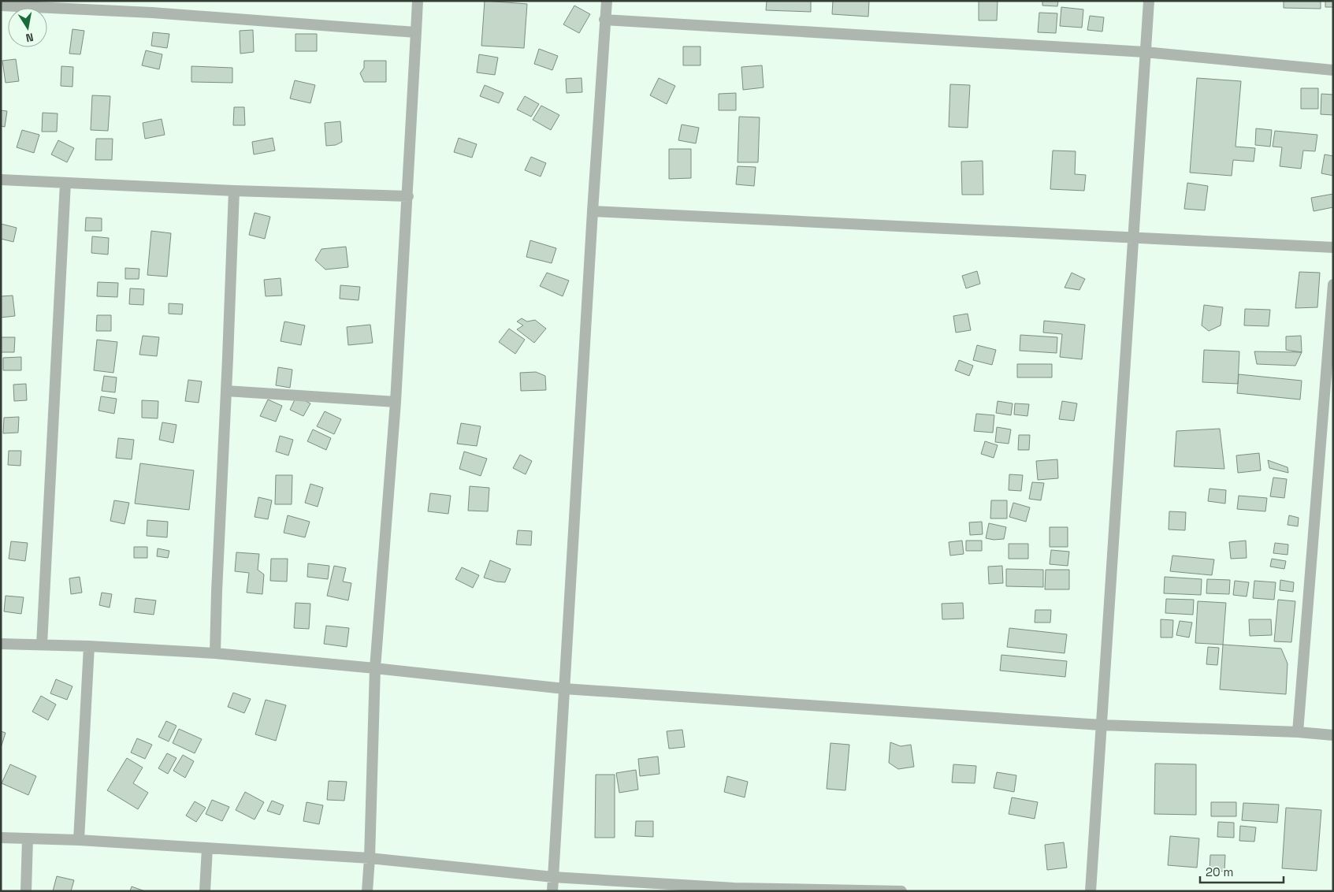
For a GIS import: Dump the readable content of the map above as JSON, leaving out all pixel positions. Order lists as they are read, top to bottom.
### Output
{
  "scale_bar": "20 m",
  "north": "bottom"
}
